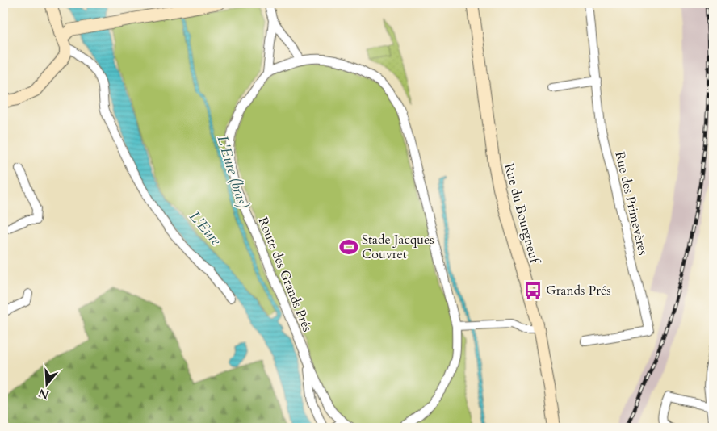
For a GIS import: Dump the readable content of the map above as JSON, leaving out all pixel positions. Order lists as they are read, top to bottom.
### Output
{
  "streets": {
    "main road": ["Rue du Bourgneuf"],
    "street": ["Rue des Primevères", "Route des Grands Prés"]
  },
  "water": ["L'Eure (bras)", "L'Eure"],
  "places": {
    "sports": ["Stade Jacques Couvret"],
    "bus stop": ["Grands Prés"]
  },
  "north": "bottom"
}
